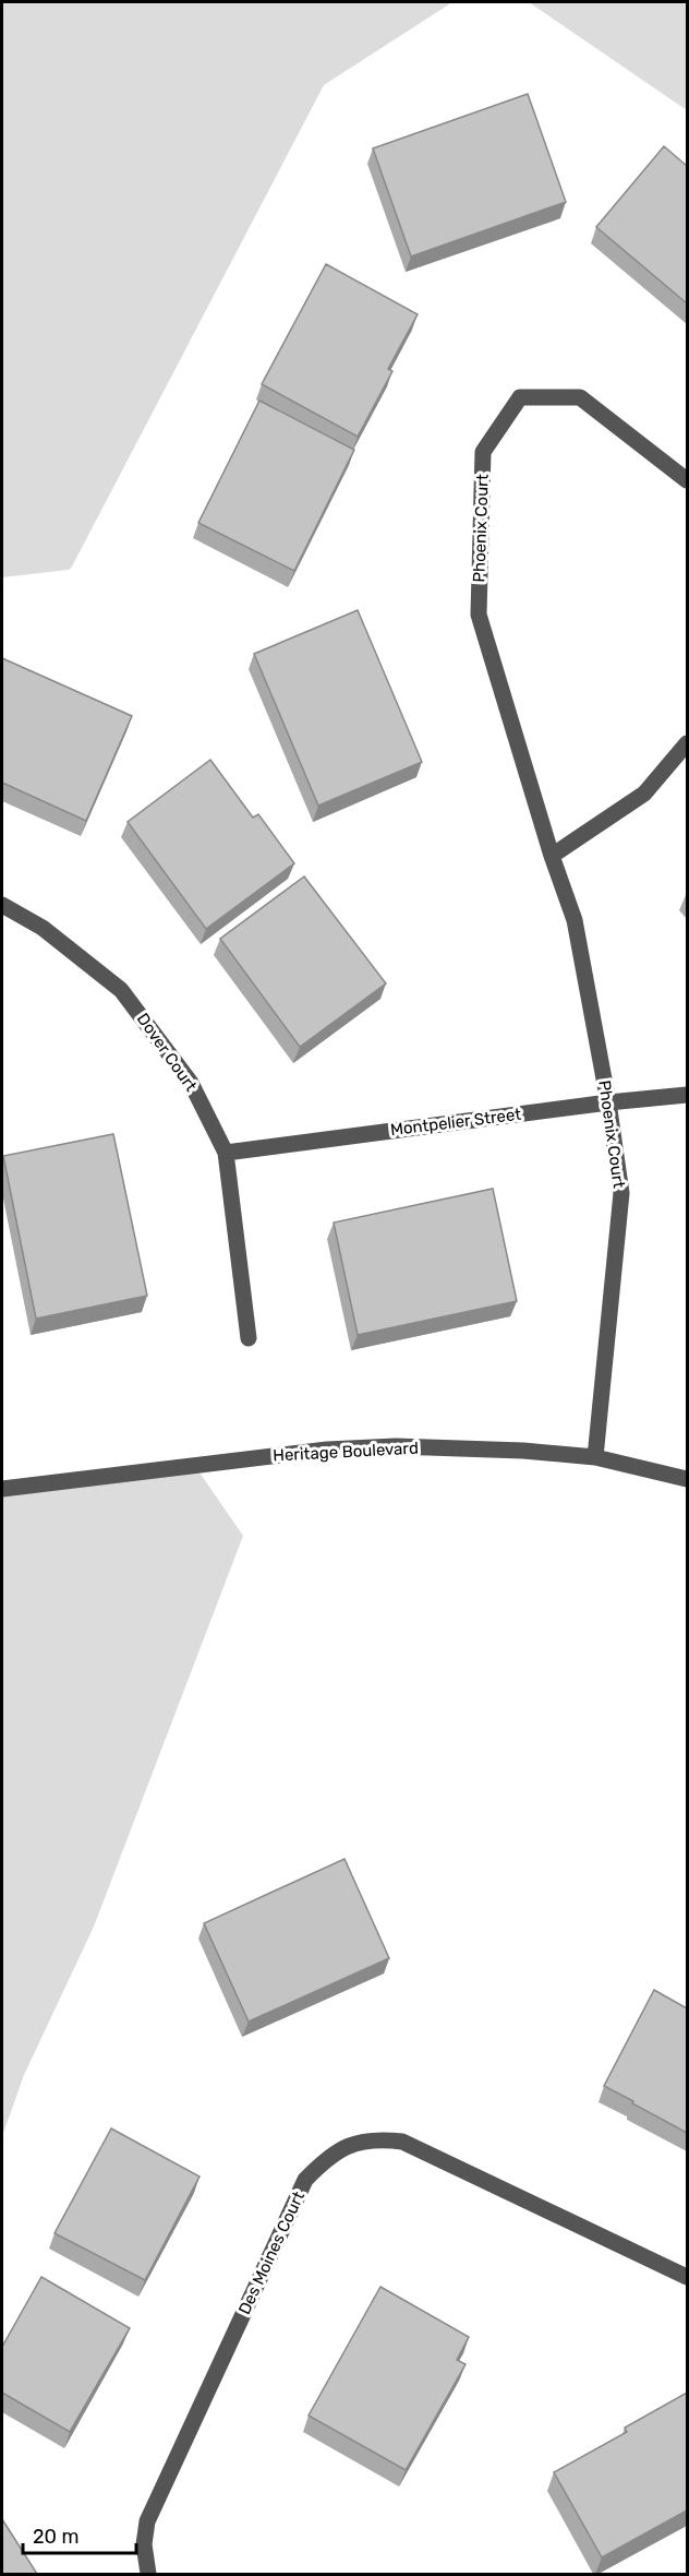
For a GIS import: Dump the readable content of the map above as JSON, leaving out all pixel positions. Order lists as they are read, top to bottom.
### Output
{
  "streets": {
    "street": [
      "Phoenix Court",
      "Dover Court",
      "Montpelier Street",
      "Heritage Boulevard",
      "Des Moines Court"
    ]
  },
  "crossings": [
    ["Phoenix Court", "Montpelier Street"],
    ["Phoenix Court", "Heritage Boulevard"],
    ["Dover Court", "Montpelier Street"]
  ],
  "scale_bar": "20 m"
}
